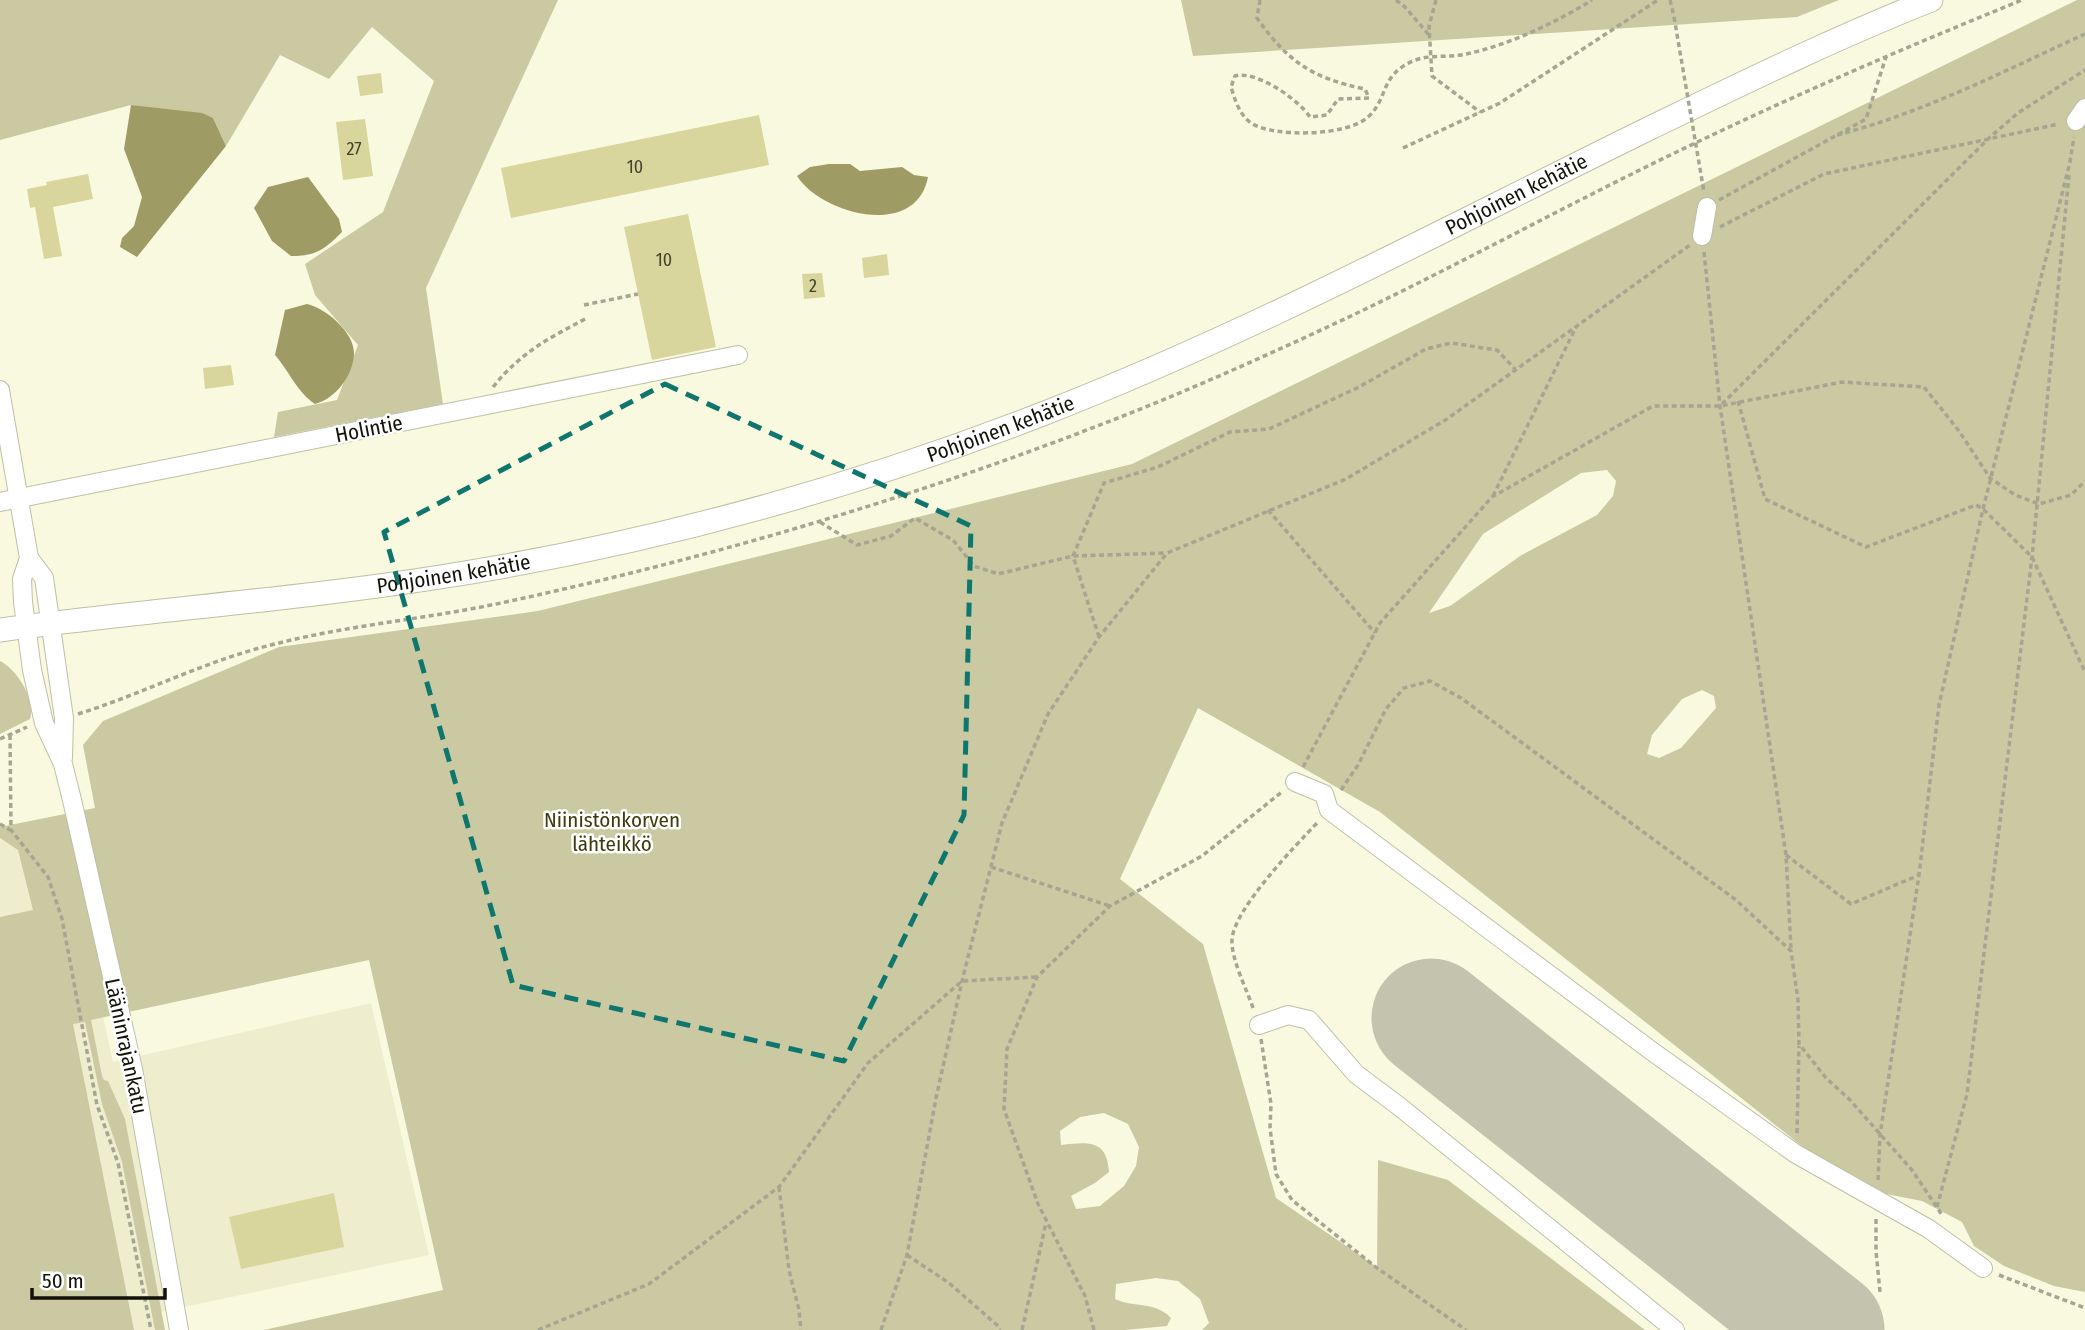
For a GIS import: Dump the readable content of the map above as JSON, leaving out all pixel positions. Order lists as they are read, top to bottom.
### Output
{
  "streets": {
    "main road": ["Pohjoinen kehätie"],
    "street": ["Holintie", "Lääninrajankatu"]
  },
  "crossings": [
    ["Pohjoinen kehätie", "Lääninrajankatu"]
  ],
  "parks": ["Niinistönkorven lähteikkö"],
  "house_numbers": [
    "27",
    "10",
    "10",
    "2"
  ],
  "scale_bar": "50 m"
}
